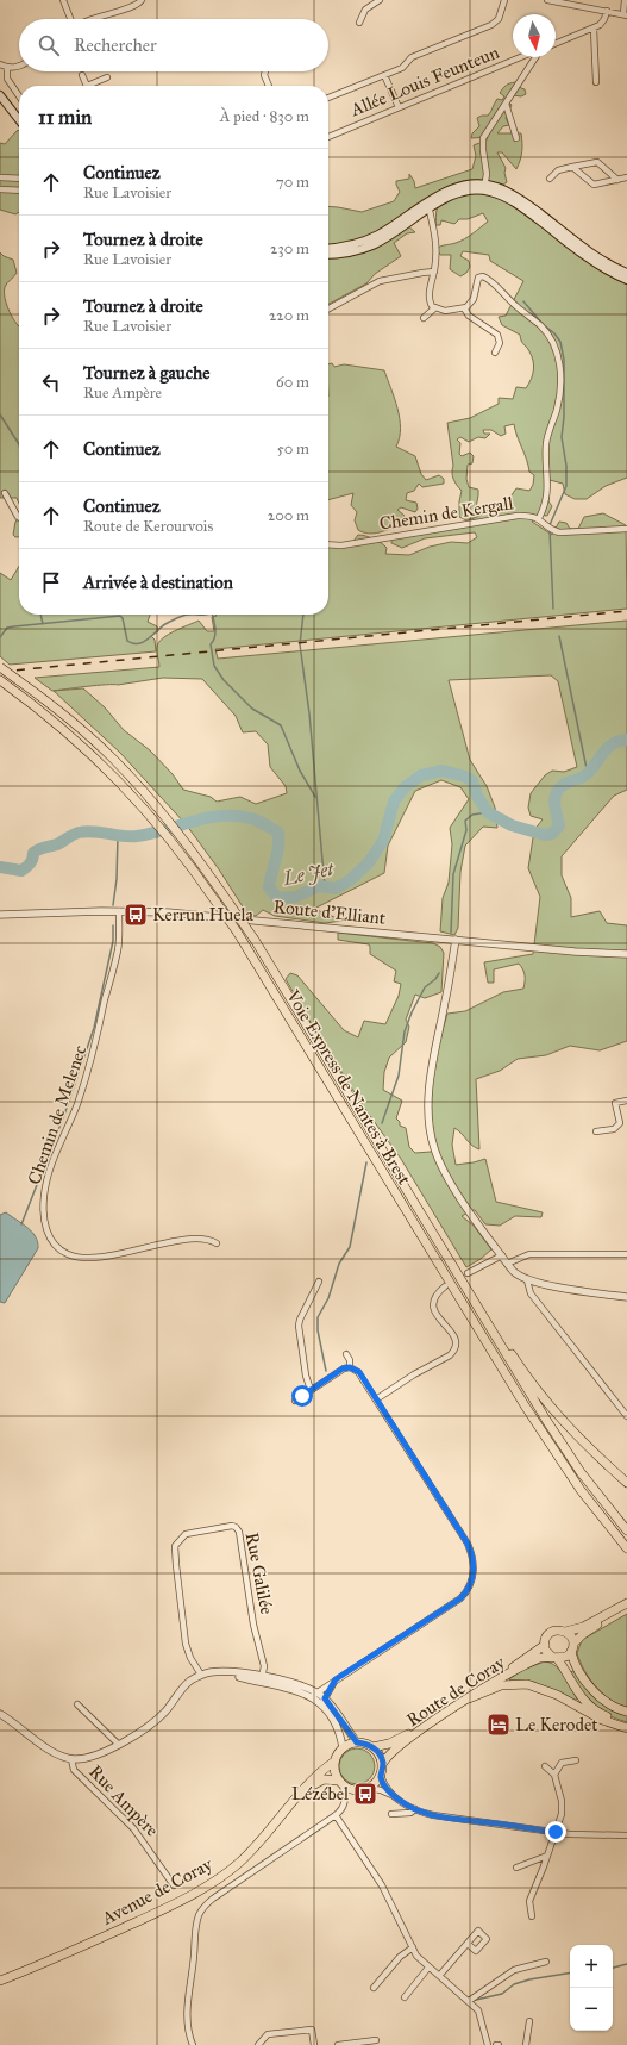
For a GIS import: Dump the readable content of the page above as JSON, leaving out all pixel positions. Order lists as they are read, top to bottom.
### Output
{
  "streets": {
    "main road": ["Voie Express de Nantes à Brest", "Route de Coray", "Avenue de Coray"],
    "street": [
      "Allée Louis Feunteun",
      "Chemin de Kergall",
      "Route d'Elliant",
      "Chemin de Melenec",
      "Rue Galilée",
      "Rue Ampère"
    ]
  },
  "crossings": [
    ["Route d'Elliant", "Chemin de Melenec"],
    ["Rue Galilée", "Rue Ampère"],
    ["Route de Coray", "Avenue de Coray"]
  ],
  "water": ["Le Jet"],
  "places": {
    "bus stop": ["Kerrun Huela", "Lézébel"],
    "hotel": ["Le Kerodet"]
  },
  "north": "bottom",
  "page": {
    "search": "Rechercher",
    "heading": ["11 min", "À pied · 830 m"],
    "list": [
      ["Continuez", "Rue Lavoisier", "70 m"],
      ["Tournez à droite", "Rue Lavoisier", "230 m"],
      ["Tournez à droite", "Rue Lavoisier", "220 m"],
      ["Tournez à gauche", "Rue Ampère", "60 m"],
      ["Continuez", "50 m"],
      ["Continuez", "Route de Kerourvois", "200 m"],
      "Arrivée à destination"
    ],
    "map_buttons": ["+", "−"]
  }
}
